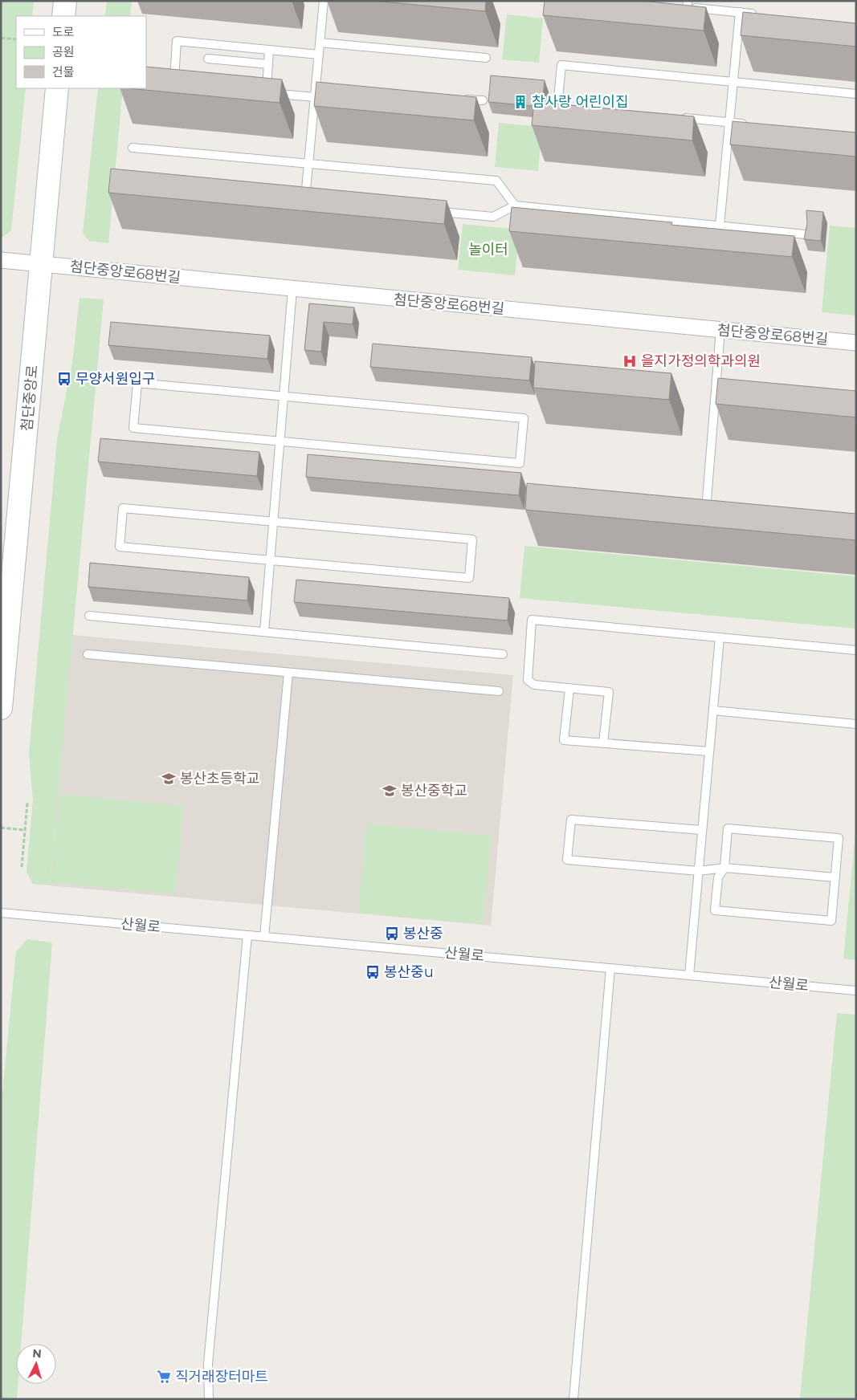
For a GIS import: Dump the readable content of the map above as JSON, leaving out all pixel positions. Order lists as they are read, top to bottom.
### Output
{
  "streets": {
    "street": ["첨단중앙로68번길", "첨단중앙로"],
    "lane": ["산월로"]
  },
  "crossings": [
    ["첨단중앙로68번길", "첨단중앙로"]
  ],
  "parks": ["놀이터"],
  "places": {
    "building": ["참사랑 어린이집"],
    "hospital": ["을지가정의학과의원"],
    "bus stop": ["무양서원입구", "봉산중", "봉산중u"],
    "school or university": ["봉산초등학교", "봉산중학교"],
    "supermarket": ["직거래장터마트"]
  },
  "legend": ["도로", "공원", "건물"],
  "north": "top"
}
